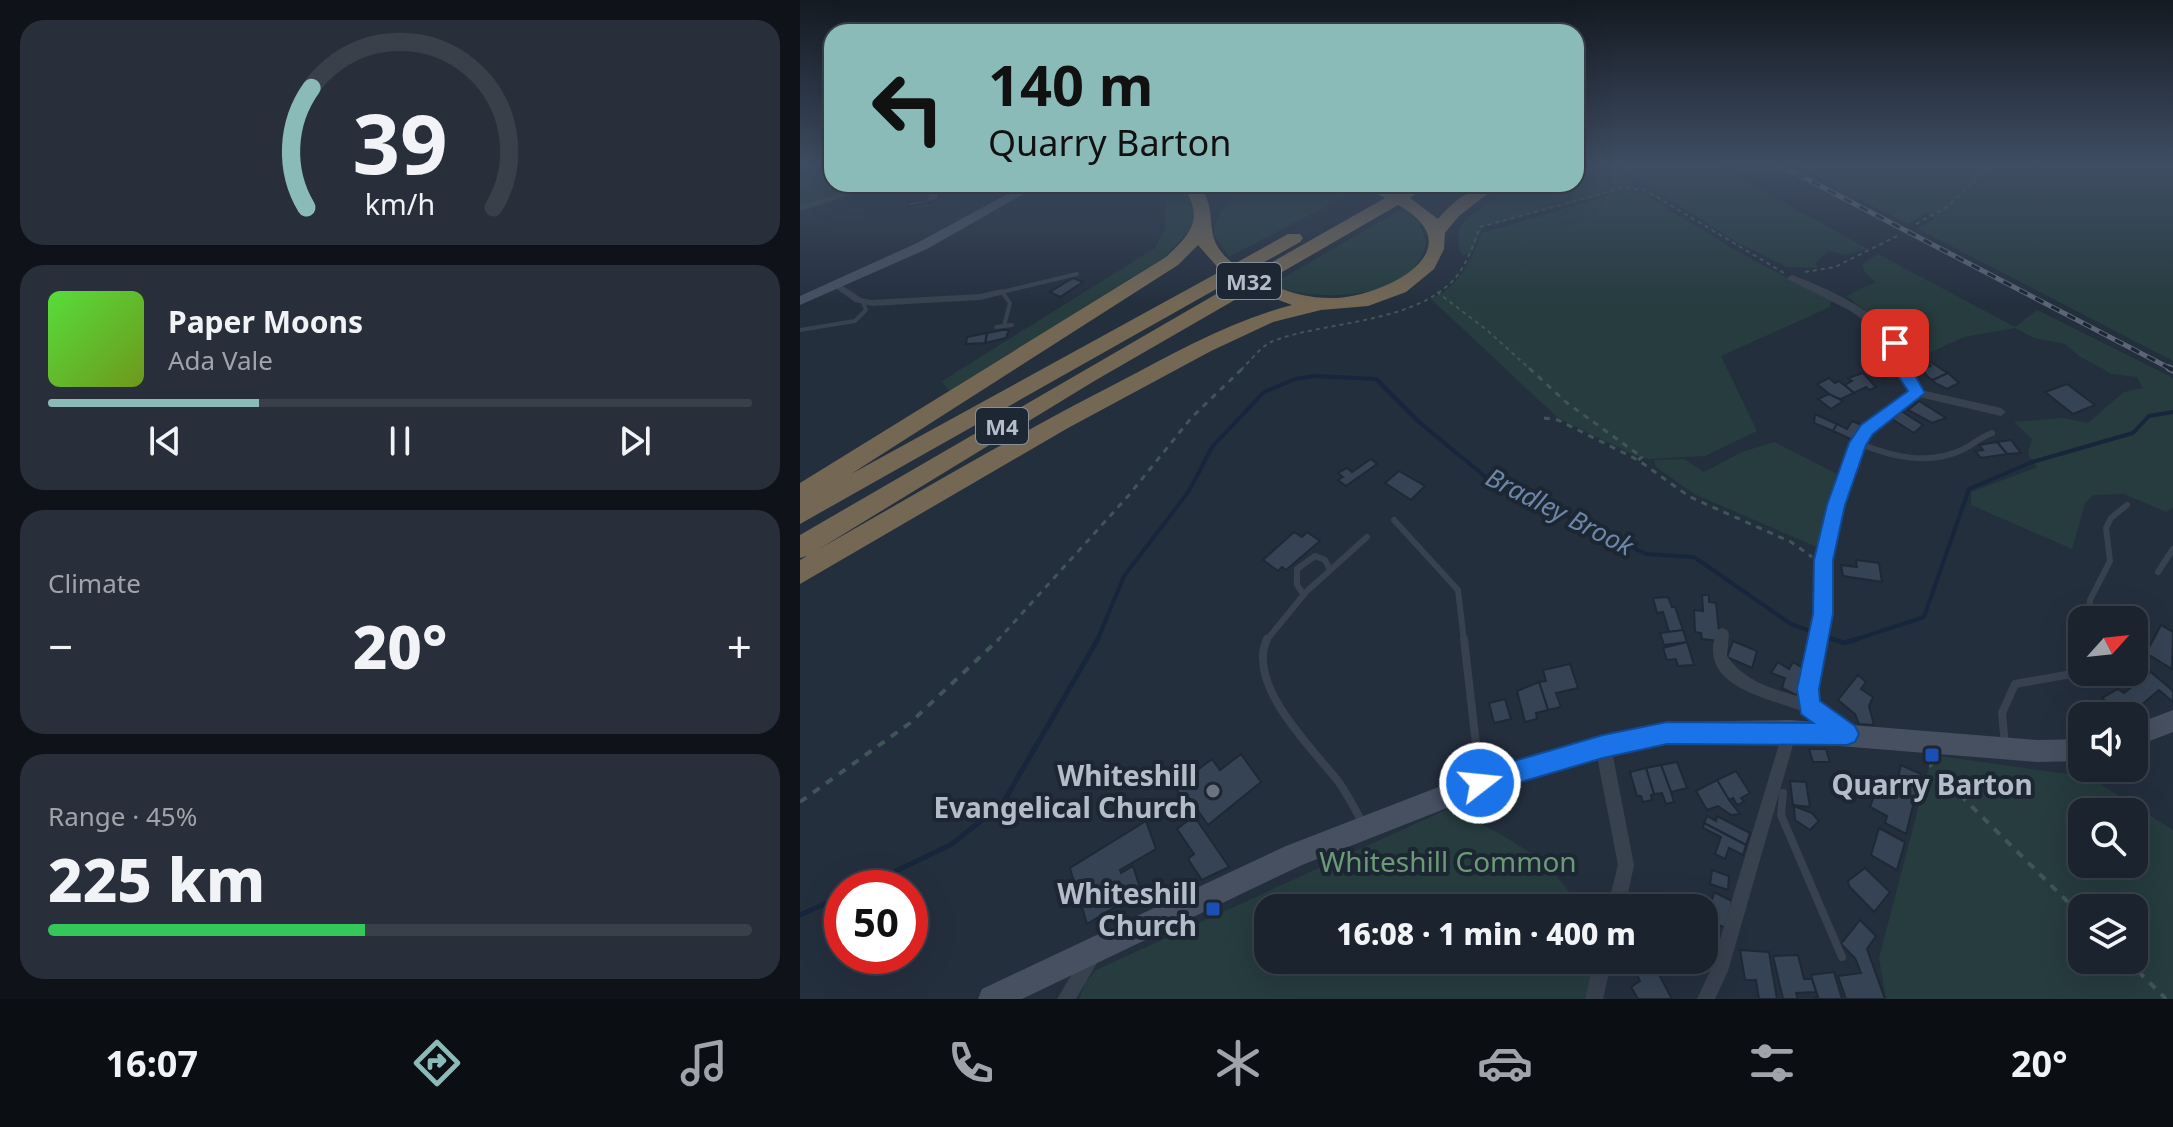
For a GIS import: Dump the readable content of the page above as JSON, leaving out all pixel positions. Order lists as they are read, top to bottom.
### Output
{
  "streets": {
    "highway": ["M32", "M4"]
  },
  "crossings": [
    ["M32", "M4"]
  ],
  "water": ["Bradley Brook"],
  "parks": ["Whiteshill Common"],
  "places": {
    "transit": ["Quarry Barton", "Whiteshill Church"],
    "other": ["Whiteshill Evangelical Church"]
  },
  "north": "top right",
  "page": {
    "turn": ["140 m", "Quarry Barton"],
    "song": ["Paper Moons", "Ada Vale"],
    "tile": [
      "Climate",
      ["Range · 45%", "225 km"]
    ],
    "heat": ["−", "20°", "+"],
    "limit": "50",
    "trip": "16:08 · 1 min · 400 m",
    "tabs": ["16:07", "20°"],
    "gauge": ["39", "km/h"]
  }
}
